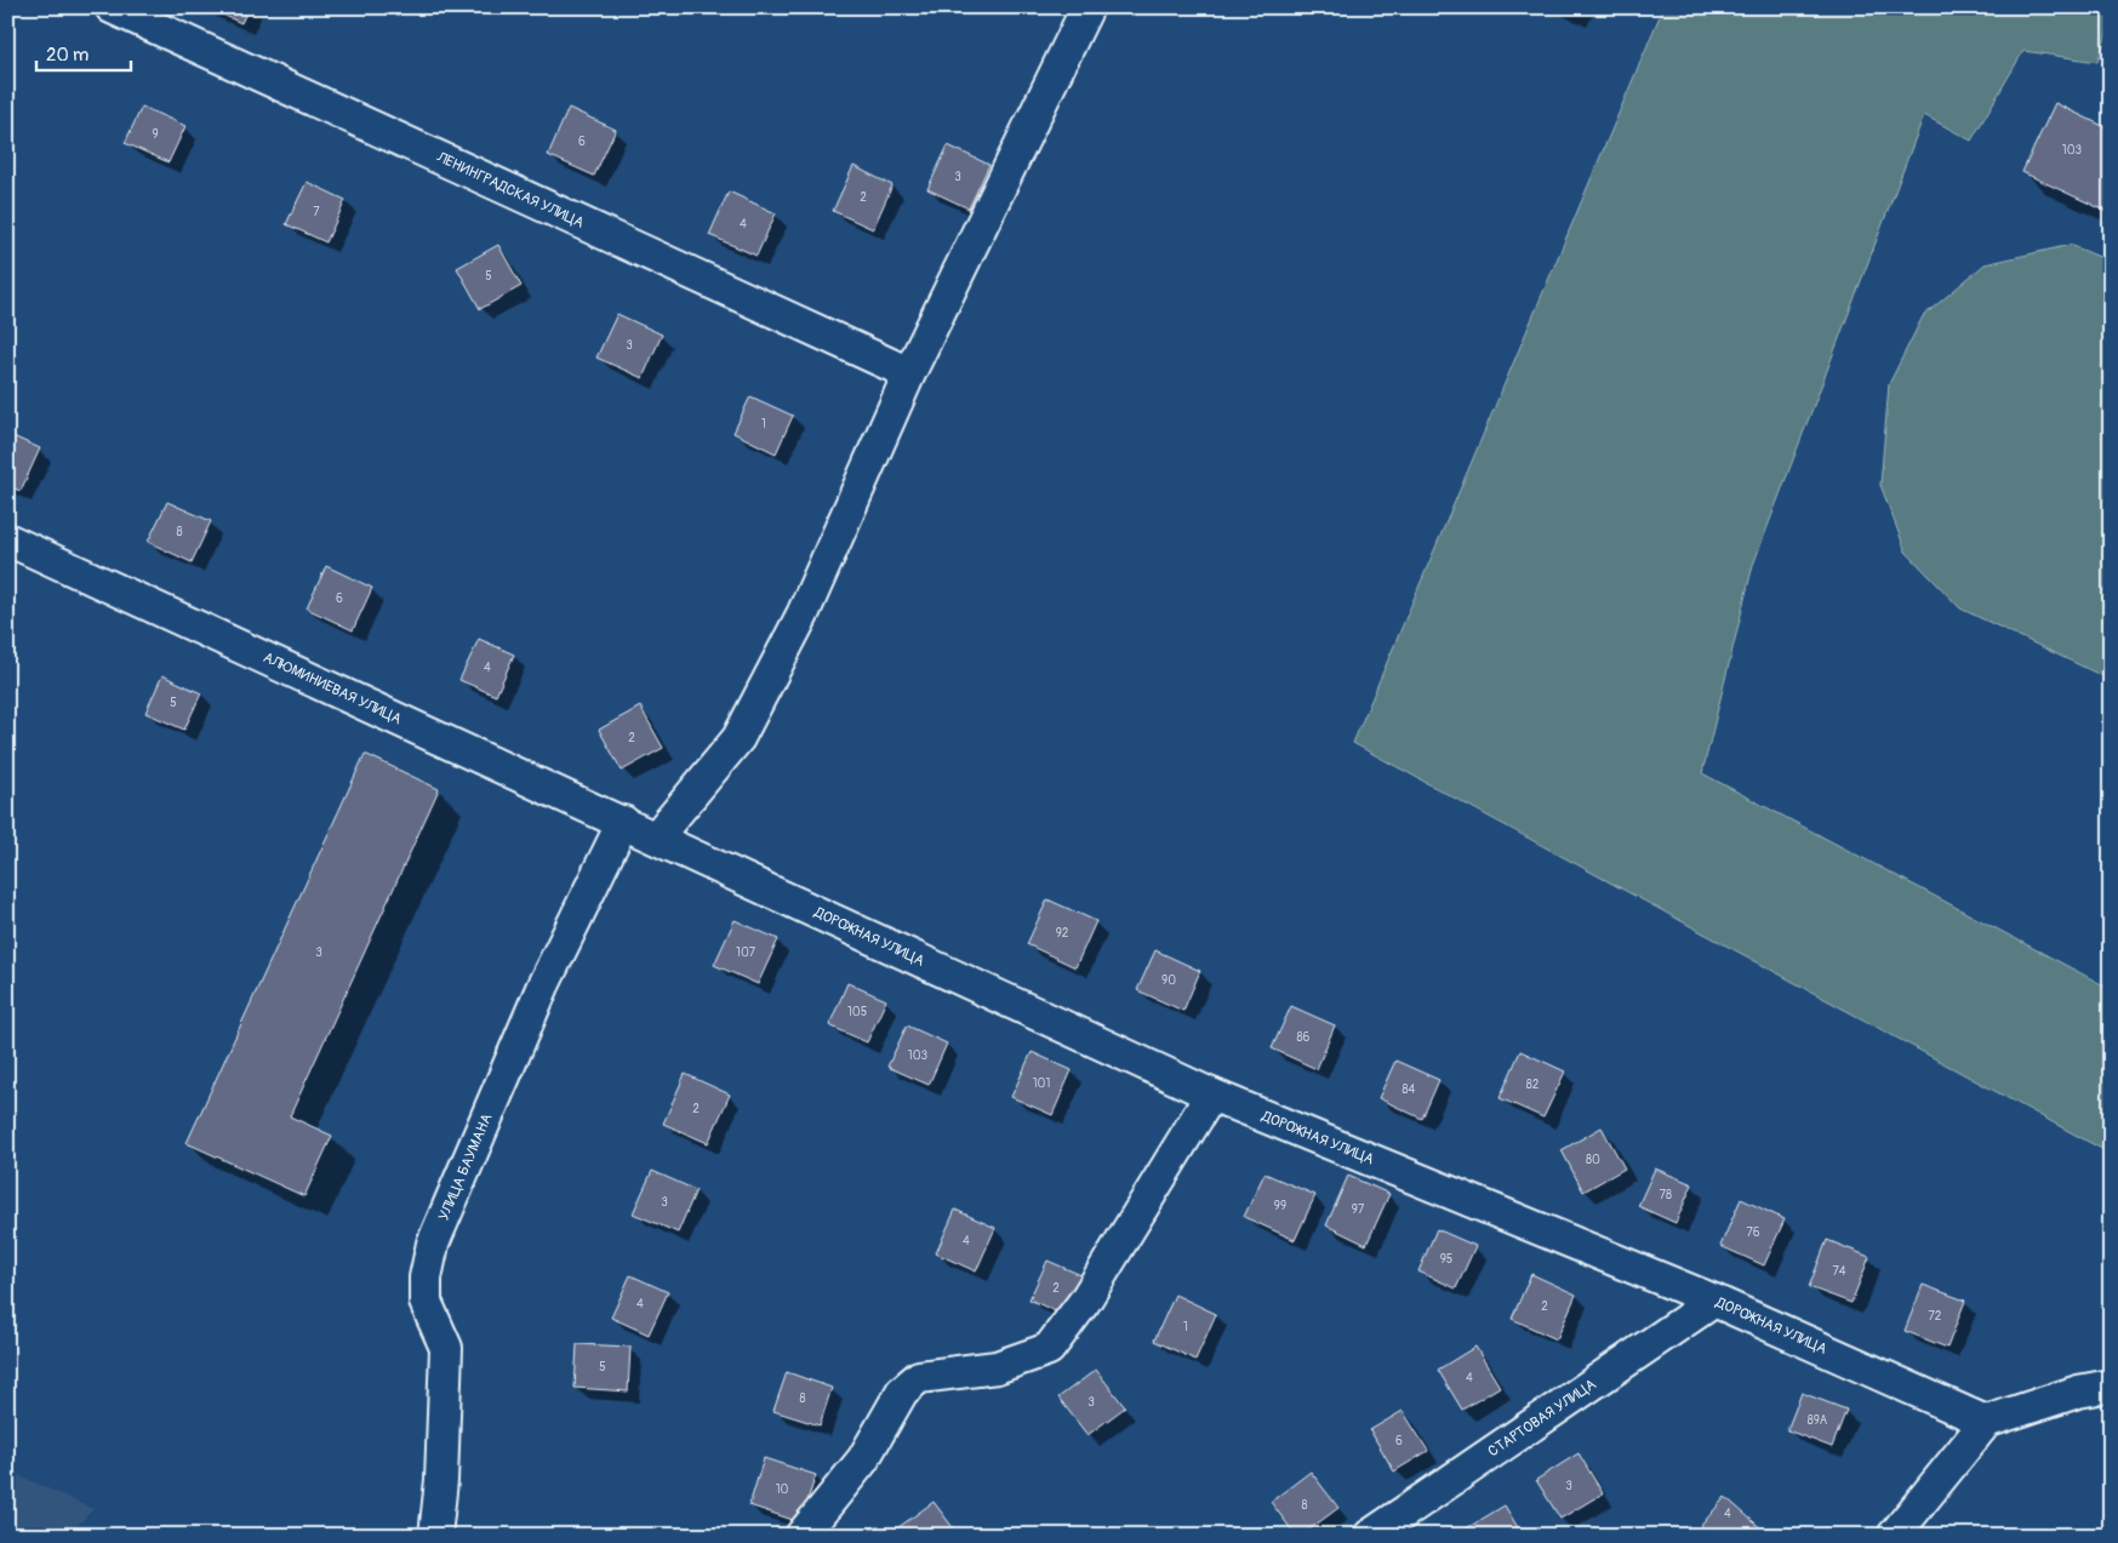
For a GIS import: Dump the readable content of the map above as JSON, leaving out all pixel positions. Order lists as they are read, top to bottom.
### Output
{
  "streets": {
    "street": [
      "ЛЕНИНГРАДСКАЯ УЛИЦА",
      "АЛЮМИНИЕВАЯ УЛИЦА",
      "ДОРОЖНАЯ УЛИЦА",
      "УЛИЦА БАУМАНА",
      "СТАРТОВАЯ УЛИЦА"
    ]
  },
  "crossings": [
    ["АЛЮМИНИЕВАЯ УЛИЦА", "ДОРОЖНАЯ УЛИЦА"],
    ["АЛЮМИНИЕВАЯ УЛИЦА", "УЛИЦА БАУМАНА"],
    ["ДОРОЖНАЯ УЛИЦА", "СТАРТОВАЯ УЛИЦА"]
  ],
  "house_numbers": [
    "9",
    "6",
    "103",
    "3",
    "2",
    "7",
    "4",
    "5",
    "3",
    "1",
    "8",
    "6",
    "4",
    "5",
    "2",
    "92",
    "3",
    "107",
    "90",
    "105",
    "86",
    "103",
    "101",
    "82",
    "84",
    "2",
    "80",
    "78",
    "3",
    "99",
    "97",
    "76",
    "4",
    "95",
    "74",
    "2",
    "4",
    "2",
    "72",
    "1",
    "5",
    "4",
    "8",
    "3",
    "89А",
    "6",
    "3",
    "10",
    "8",
    "4"
  ],
  "scale_bar": "20 m"
}
